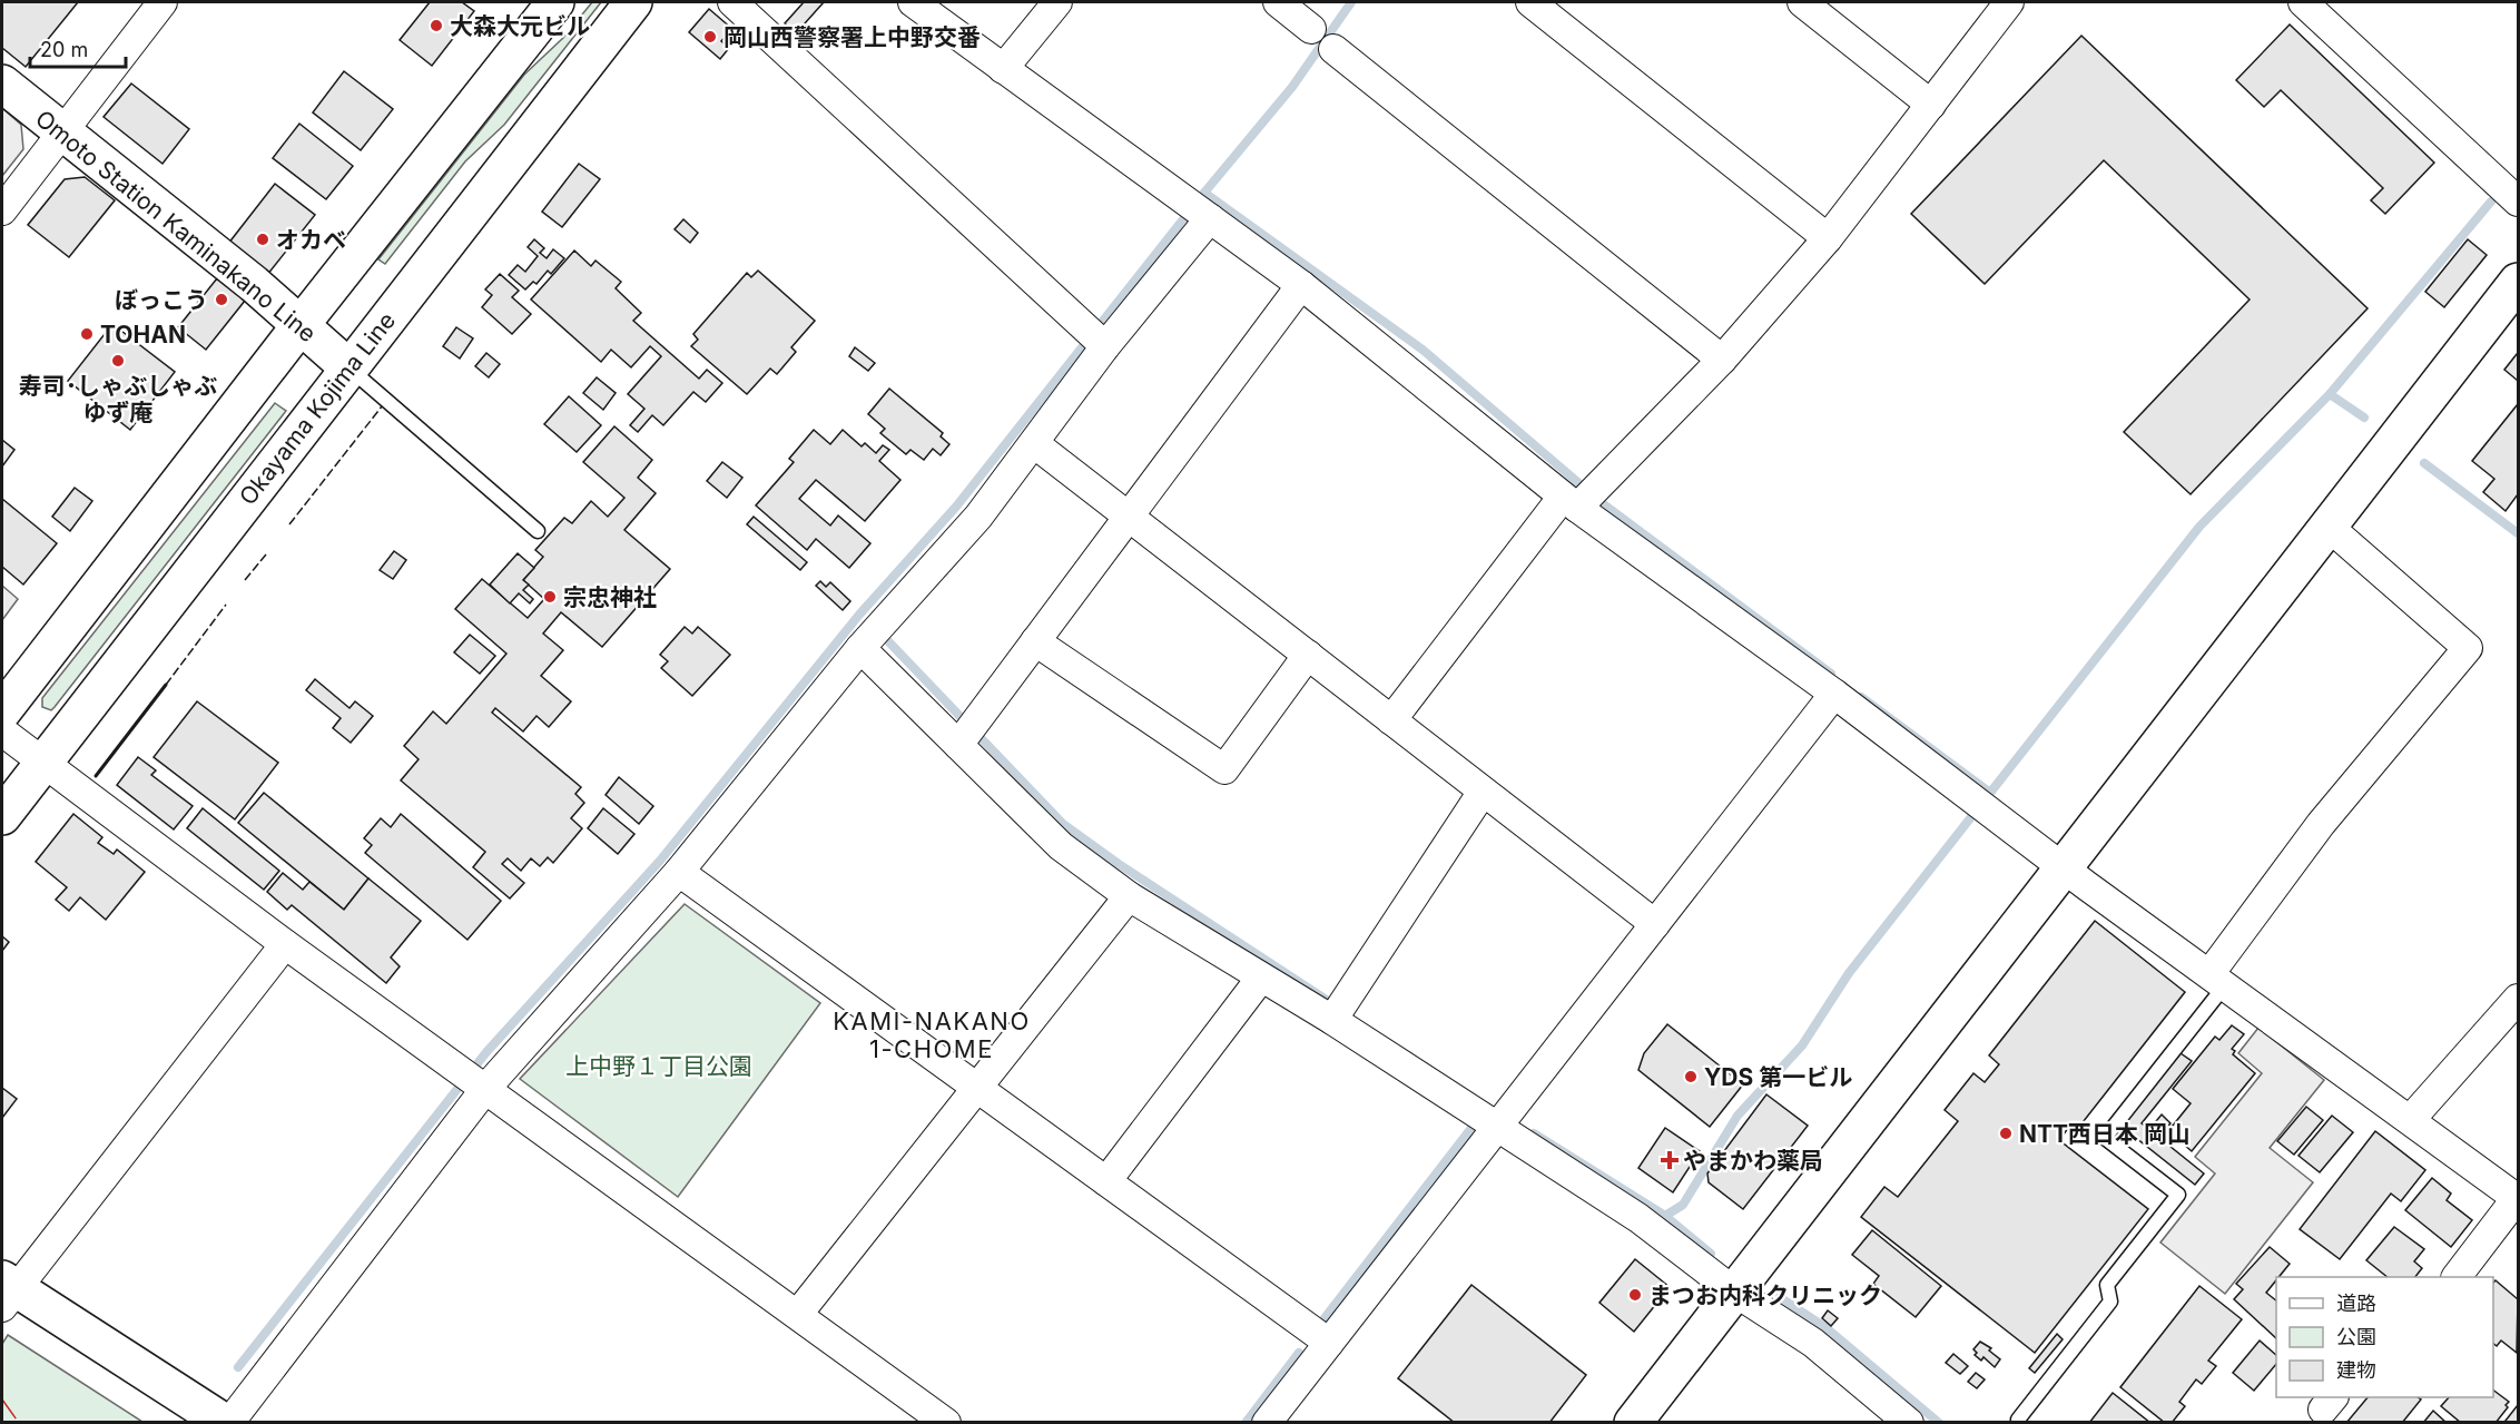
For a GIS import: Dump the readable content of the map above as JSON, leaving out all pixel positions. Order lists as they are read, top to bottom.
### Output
{
  "streets": {
    "main road": ["Omoto Station Kaminakano Line", "Okayama Kojima Line"]
  },
  "crossings": [
    ["Omoto Station Kaminakano Line", "Okayama Kojima Line"]
  ],
  "districts": ["KAMI-NAKANO 1-CHOME"],
  "parks": ["上中野１丁目公園"],
  "places": {
    "other": [
      "大森大元ビル",
      "岡山西警察署上中野交番",
      "オカベ",
      "ぼっこう",
      "TOHAN",
      "寿司･しゃぶしゃぶ ゆず庵",
      "宗忠神社",
      "YDS 第一ビル",
      "NTT西日本 岡山",
      "まつお内科クリニック"
    ],
    "health": ["やまかわ薬局"]
  },
  "legend": ["道路", "公園", "建物"],
  "scale_bar": "20 m"
}
